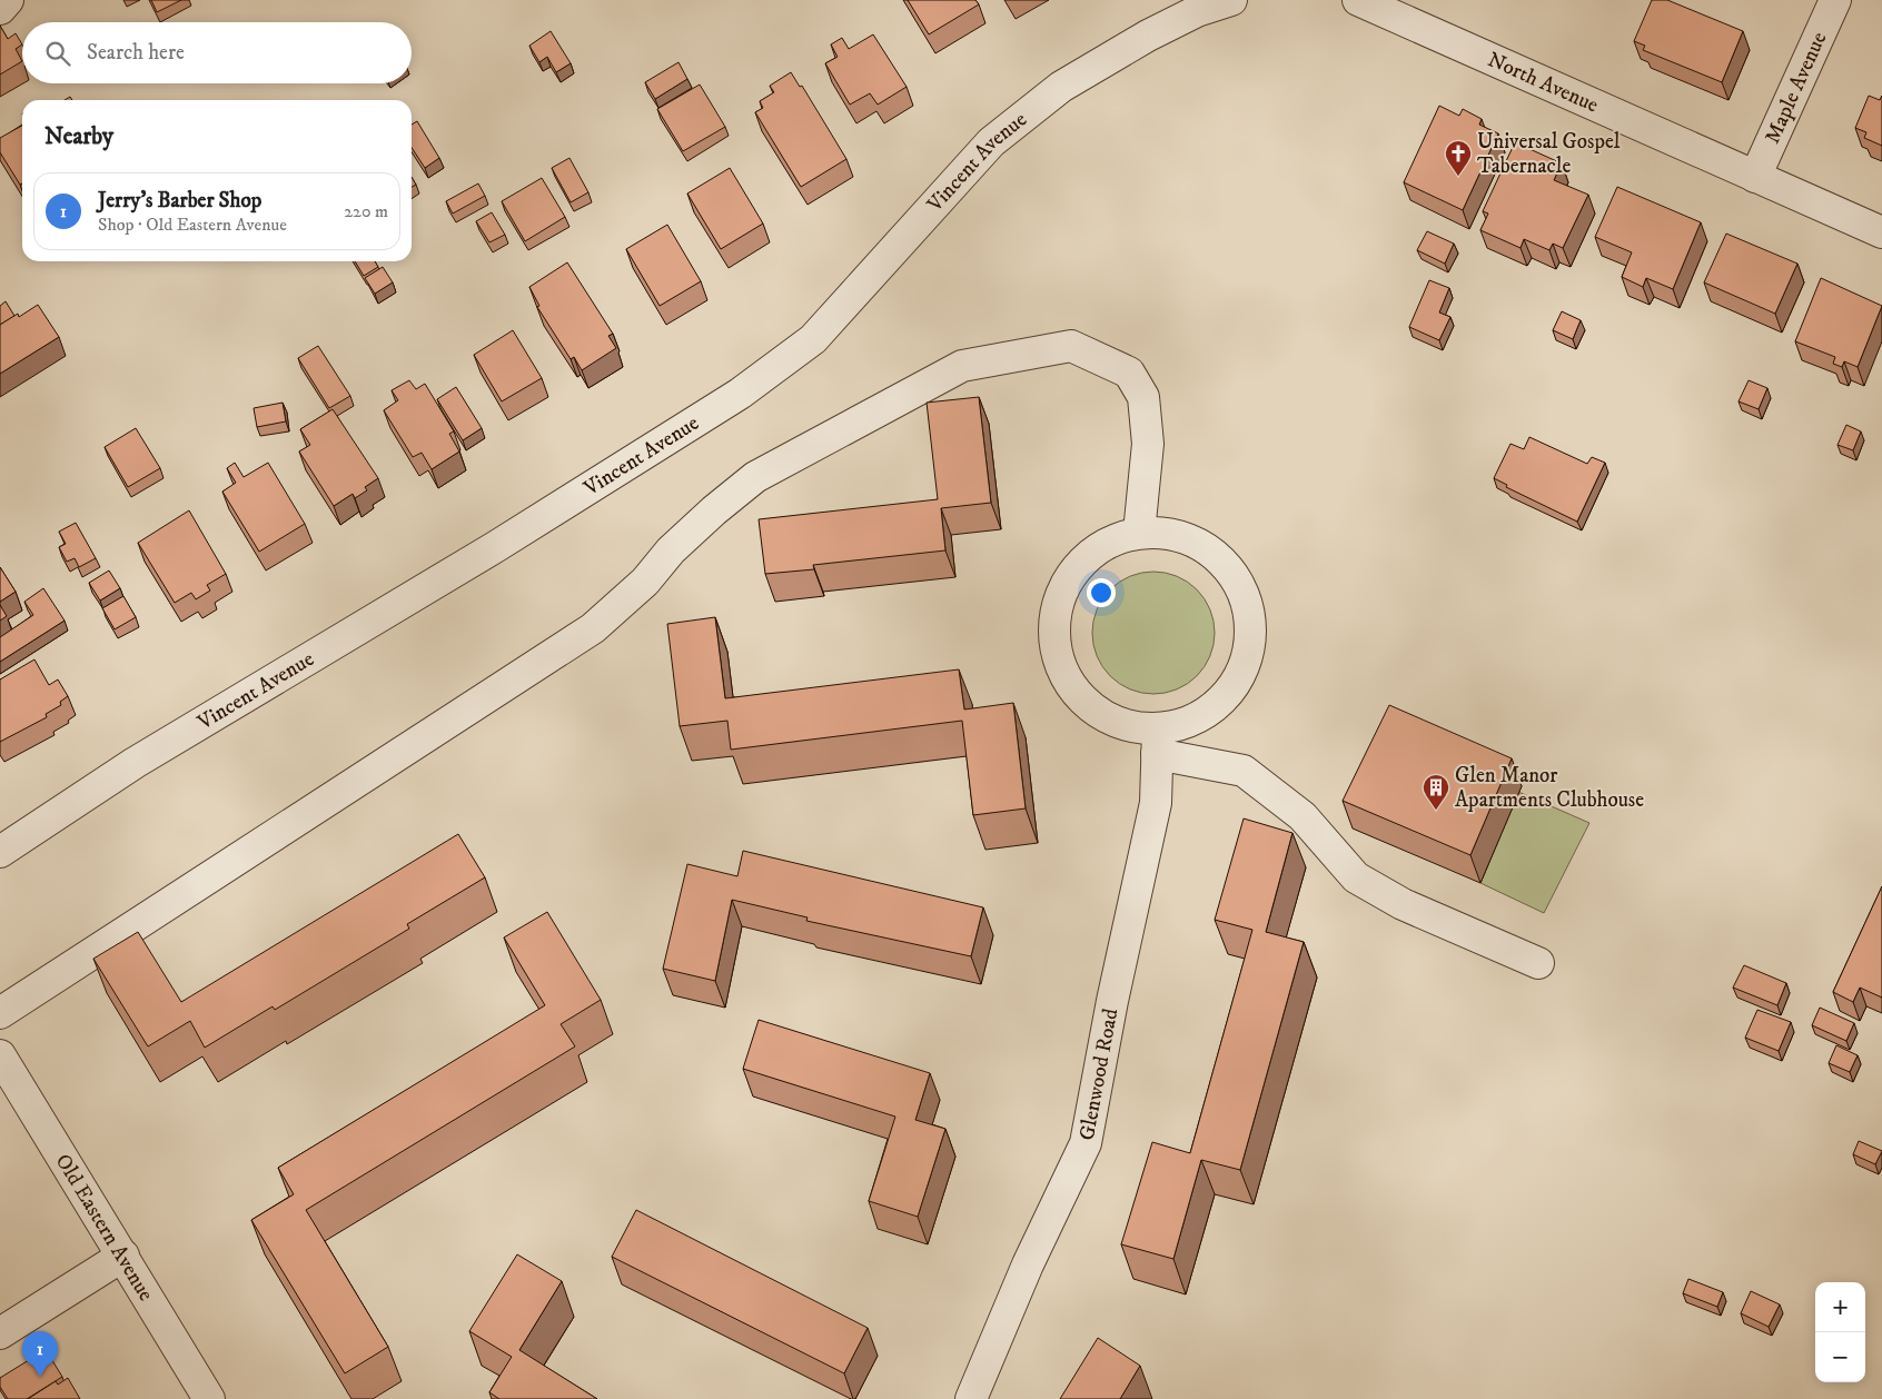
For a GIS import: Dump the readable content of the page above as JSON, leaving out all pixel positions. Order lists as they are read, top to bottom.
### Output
{
  "streets": {
    "street": [
      "North Avenue",
      "Maple Avenue",
      "Vincent Avenue",
      "Glenwood Road",
      "Old Eastern Avenue"
    ]
  },
  "crossings": [
    ["North Avenue", "Maple Avenue"]
  ],
  "places": {
    "church": ["Universal Gospel Tabernacle"],
    "building": ["Glen Manor Apartments Clubhouse"]
  },
  "page": {
    "search": "Search here",
    "heading": "Nearby",
    "list": [
      {
        "mark": "1",
        "name": "Jerry’s Barber Shop",
        "note": "Shop · Old Eastern Avenue",
        "value": "220 m"
      }
    ],
    "map_buttons": ["+", "−"],
    "pins": "1"
  }
}
